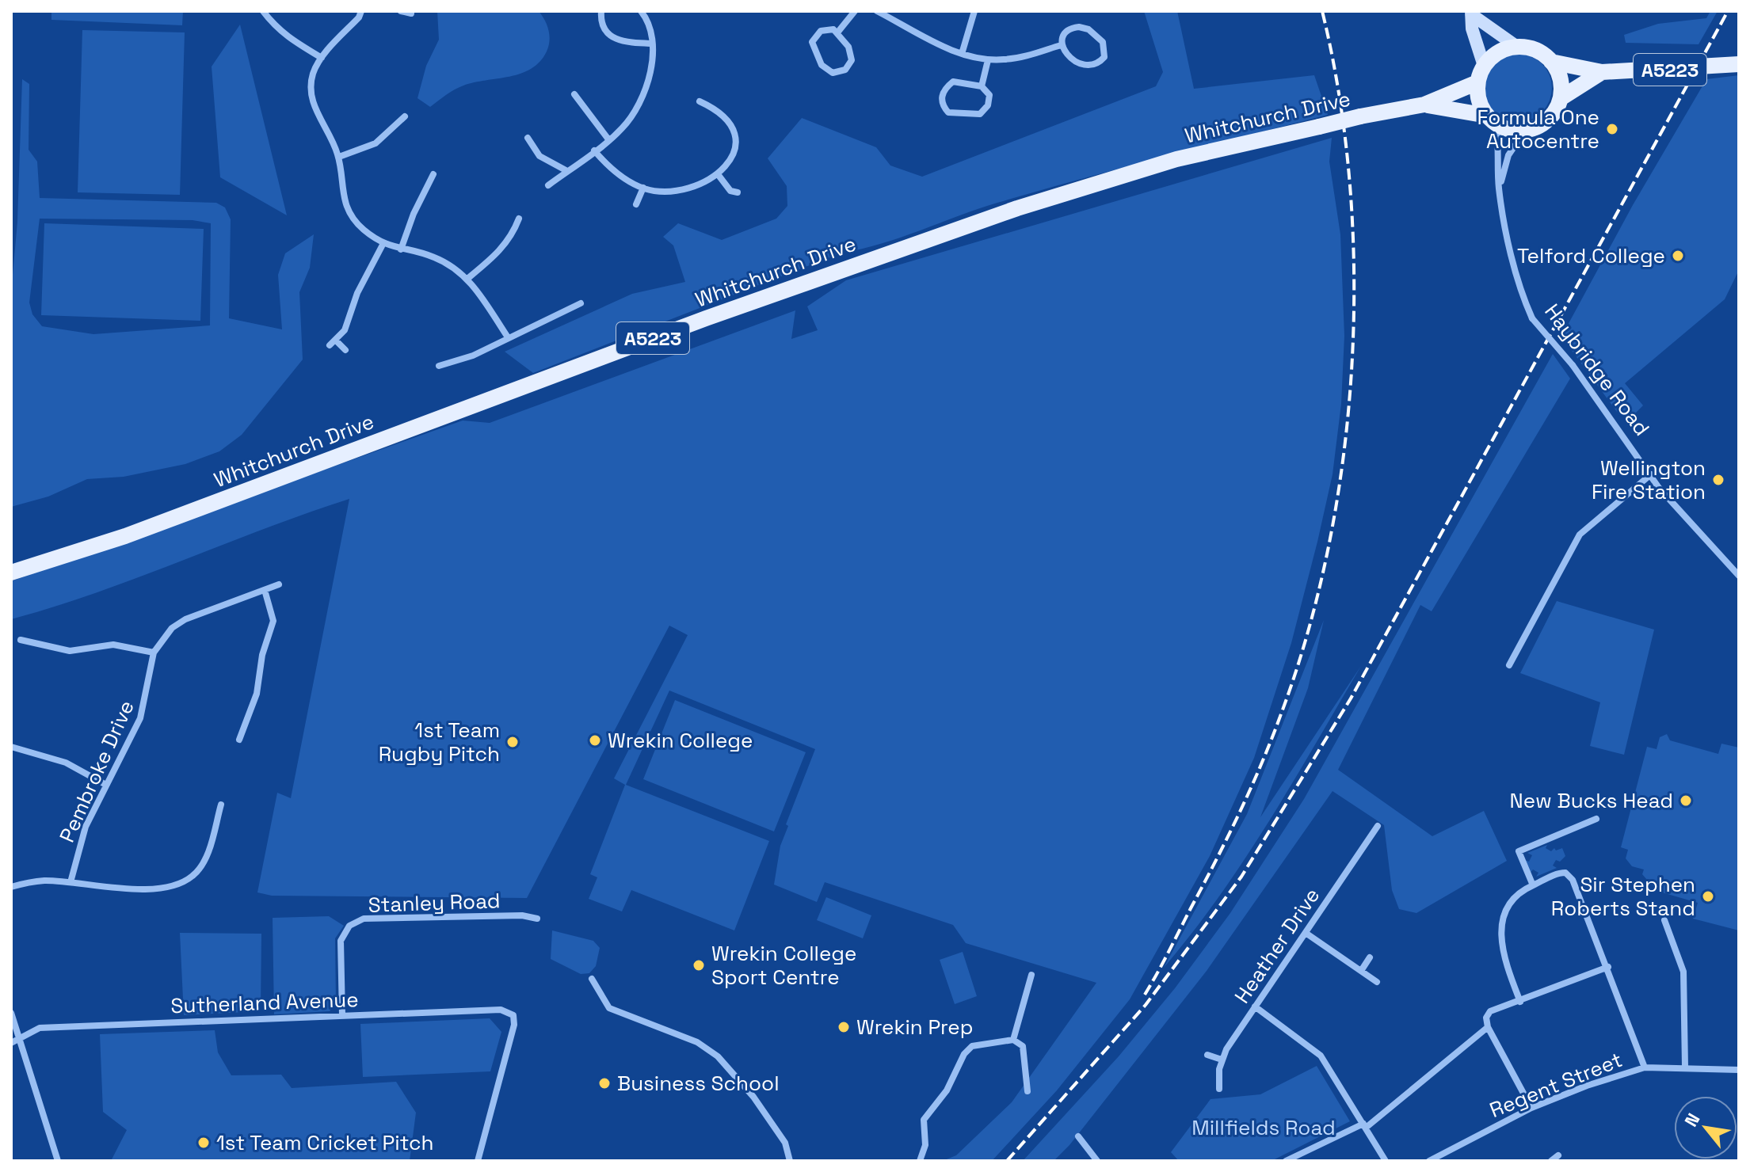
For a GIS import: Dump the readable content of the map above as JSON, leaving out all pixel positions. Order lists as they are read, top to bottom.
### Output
{
  "streets": {
    "main road": ["A5223", "Whitchurch Drive"],
    "street": [
      "Haybridge Road",
      "Pembroke Drive",
      "Stanley Road",
      "Heather Drive",
      "Sutherland Avenue",
      "Regent Street"
    ]
  },
  "crossings": [
    ["A5223", "Whitchurch Drive"],
    ["Stanley Road", "Sutherland Avenue"]
  ],
  "parks": ["Millfields Road"],
  "places": [
    "Formula One Autocentre",
    "Telford College",
    "Wellington Fire Station",
    "Wrekin College",
    "1st Team Rugby Pitch",
    "New Bucks Head",
    "Sir Stephen Roberts Stand",
    "Wrekin College Sport Centre",
    "Wrekin Prep",
    "Business School",
    "1st Team Cricket Pitch"
  ],
  "north": "top left"
}
